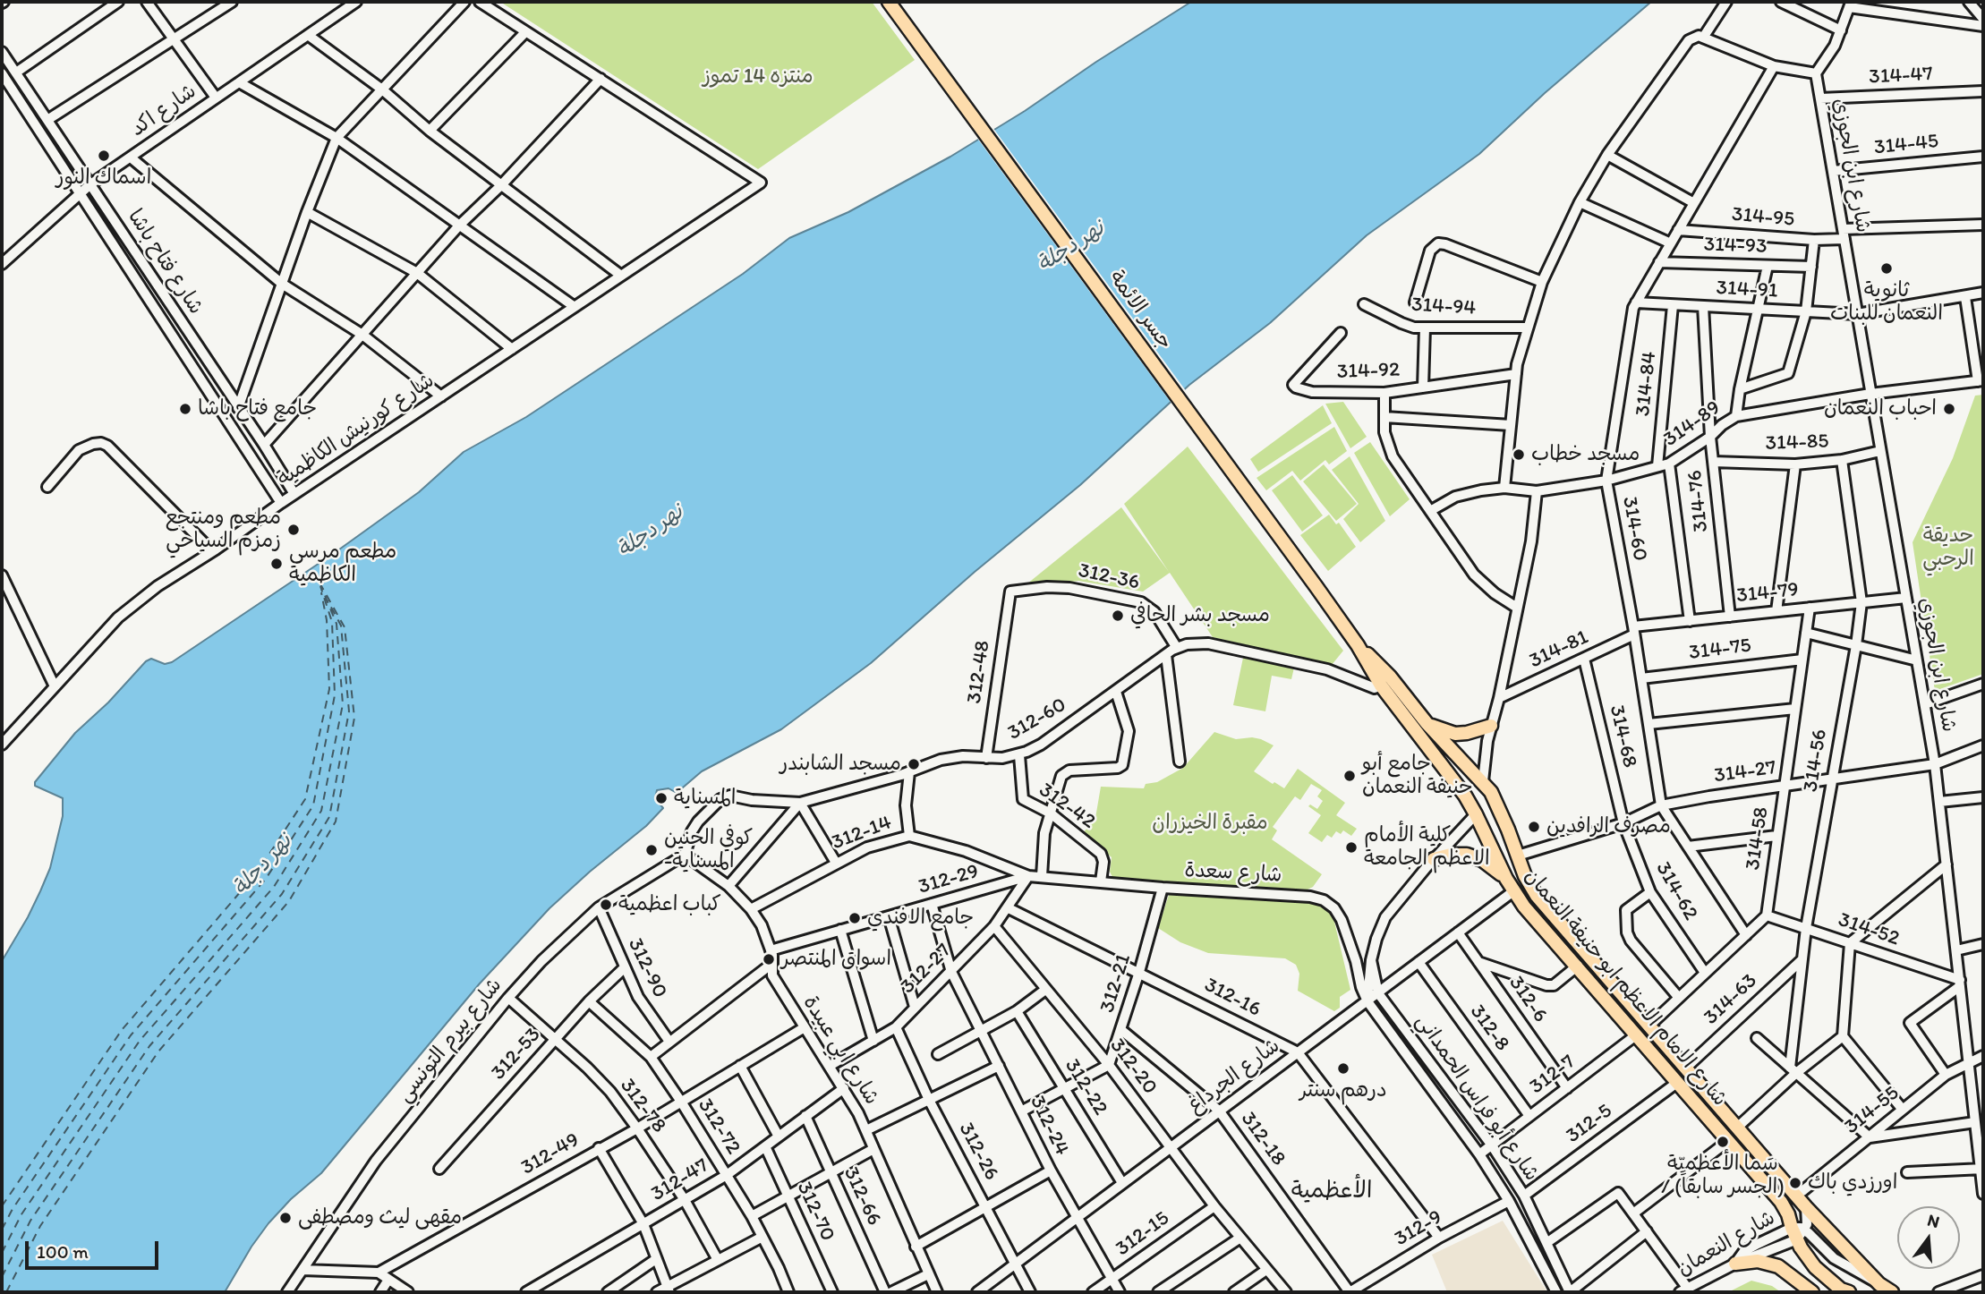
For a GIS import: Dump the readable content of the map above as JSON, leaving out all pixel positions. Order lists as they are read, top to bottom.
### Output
{
  "streets": {
    "main road": ["جسر الائمة", "شارع الامام الاعظم ابو حنيفة النعمان"],
    "street": [
      "314-47",
      "شارع اكد",
      "314-45",
      "شارع ابن الجوزي",
      "314-95",
      "314-93",
      "شارع فتاح باشا",
      "314-91",
      "314-94",
      "314-92",
      "314-84",
      "314-89",
      "شارع كورنيش الكاظمية",
      "314-85",
      "314-76",
      "314-60",
      "312-36",
      "314-79",
      "314-81",
      "314-75",
      "312-48",
      "312-60",
      "314-68",
      "314-56",
      "314-27",
      "312-42",
      "312-14",
      "314-58",
      "شارع سعدة",
      "312-29",
      "314-62",
      "314-52",
      "312-90",
      "312-27",
      "312-21",
      "312-16",
      "312-6",
      "314-63",
      "312-8",
      "شارع بيرم التونسي",
      "شارع ابي عبيدة",
      "312-53",
      "312-20",
      "312-7",
      "شارع الجرداغ",
      "312-22",
      "شارع أبو فراس الحمداني",
      "312-78",
      "314-55",
      "312-5",
      "312-24",
      "312-72",
      "312-18",
      "312-26",
      "312-49",
      "312-47",
      "312-66",
      "312-70",
      "312-9",
      "312-15",
      "شارع النعمان"
    ]
  },
  "crossings": [
    ["314-47", "شارع ابن الجوزي"],
    ["شارع اكد", "شارع فتاح باشا"],
    ["314-45", "شارع ابن الجوزي"],
    ["شارع ابن الجوزي", "314-95"],
    ["شارع ابن الجوزي", "314-91"],
    ["شارع ابن الجوزي", "314-89"],
    ["شارع ابن الجوزي", "314-85"],
    ["شارع ابن الجوزي", "314-79"],
    ["شارع ابن الجوزي", "314-27"],
    ["شارع ابن الجوزي", "314-52"],
    ["شارع ابن الجوزي", "314-55"],
    ["314-95", "314-60"],
    ["314-93", "314-60"],
    ["شارع فتاح باشا", "شارع كورنيش الكاظمية"],
    ["314-91", "314-84"],
    ["314-91", "314-76"],
    ["314-91", "314-60"],
    ["جسر الائمة", "شارع الامام الاعظم ابو حنيفة النعمان"],
    ["314-84", "314-89"],
    ["314-89", "314-76"],
    ["314-89", "314-60"],
    ["314-85", "314-76"],
    ["314-85", "314-56"],
    ["314-76", "314-79"],
    ["314-60", "314-79"],
    ["314-60", "314-81"],
    ["314-60", "314-75"],
    ["314-60", "314-27"],
    ["312-36", "312-48"],
    ["312-36", "312-60"],
    ["314-79", "314-81"],
    ["314-79", "314-56"],
    ["314-79", "314-58"],
    ["314-81", "314-68"],
    ["314-75", "314-58"],
    ["312-48", "312-60"],
    ["312-60", "312-42"],
    ["312-60", "شارع الامام الاعظم ابو حنيفة النعمان"],
    ["312-60", "شارع بيرم التونسي"],
    ["312-60", "شارع ابي عبيدة"],
    ["314-68", "314-27"],
    ["314-68", "314-62"],
    ["314-56", "314-27"],
    ["314-56", "314-52"],
    ["314-56", "314-63"],
    ["314-27", "314-58"],
    ["314-27", "314-62"],
    ["314-27", "شارع الامام الاعظم ابو حنيفة النعمان"],
    ["312-42", "شارع سعدة"],
    ["312-14", "شارع سعدة"],
    ["312-14", "312-29"],
    ["312-14", "312-27"],
    ["312-14", "شارع ابي عبيدة"],
    ["314-58", "314-52"],
    ["شارع سعدة", "312-29"],
    ["شارع سعدة", "312-27"],
    ["شارع سعدة", "312-21"],
    ["شارع سعدة", "شارع الجرداغ"],
    ["شارع سعدة", "شارع أبو فراس الحمداني"],
    ["312-29", "312-27"],
    ["312-29", "شارع ابي عبيدة"],
    ["312-29", "312-24"],
    ["312-90", "شارع بيرم التونسي"],
    ["312-90", "312-53"],
    ["312-27", "312-16"],
    ["312-27", "شارع ابي عبيدة"],
    ["312-27", "312-20"],
    ["312-27", "312-24"],
    ["312-27", "312-26"],
    ["312-21", "312-16"],
    ["312-21", "312-20"],
    ["312-21", "312-18"],
    ["شارع الامام الاعظم ابو حنيفة النعمان", "314-63"],
    ["شارع الامام الاعظم ابو حنيفة النعمان", "312-7"],
    ["شارع الامام الاعظم ابو حنيفة النعمان", "شارع الجرداغ"],
    ["شارع الامام الاعظم ابو حنيفة النعمان", "شارع أبو فراس الحمداني"],
    ["شارع الامام الاعظم ابو حنيفة النعمان", "312-5"],
    ["شارع الامام الاعظم ابو حنيفة النعمان", "شارع النعمان"],
    ["312-16", "شارع الجرداغ"],
    ["312-16", "312-9"],
    ["312-6", "312-7"],
    ["312-6", "شارع الجرداغ"],
    ["312-8", "312-7"],
    ["312-8", "شارع الجرداغ"],
    ["شارع بيرم التونسي", "شارع ابي عبيدة"],
    ["شارع بيرم التونسي", "312-78"],
    ["شارع ابي عبيدة", "312-49"],
    ["شارع ابي عبيدة", "312-47"],
    ["312-53", "312-78"],
    ["312-53", "312-72"],
    ["312-20", "شارع الجرداغ"],
    ["312-20", "312-15"],
    ["312-7", "شارع أبو فراس الحمداني"],
    ["شارع الجرداغ", "312-22"],
    ["شارع الجرداغ", "شارع أبو فراس الحمداني"],
    ["شارع الجرداغ", "312-24"],
    ["شارع الجرداغ", "312-18"],
    ["شارع الجرداغ", "312-26"],
    ["شارع أبو فراس الحمداني", "312-5"],
    ["شارع أبو فراس الحمداني", "312-9"],
    ["312-78", "312-49"],
    ["312-78", "312-47"],
    ["312-24", "312-15"],
    ["312-72", "312-49"],
    ["312-72", "312-47"],
    ["312-18", "312-9"],
    ["312-47", "312-66"],
    ["312-47", "312-70"]
  ],
  "districts": ["الأعظمية"],
  "water": ["نهر دجلة"],
  "parks": ["منتزه 14 تموز", "حديقة الرحبي", "مقبرة الخيزران"],
  "places": [
    "اسماك النور",
    "ثانوية النعمان للبنات",
    "جامع فتاح باشا",
    "احباب النعمان",
    "مسجد خطاب",
    "مطعم ومنتجع زمزم السياحي",
    "مطعم مرسى الكاظمية",
    "مسجد بشر الحافي",
    "مسجد الشابندر",
    "جامع أبو حنيفة النعمان",
    "المسناية",
    "مصرف الرافدين",
    "كلية الأمام الاعظم الجامعة",
    "كوفي الحنين -المسناية",
    "كباب اعظمية",
    "جامع الافندي",
    "اسواق المنتصر",
    "درهم سنتر",
    "سَما الأعظميّة / (الجسر سابقاً)",
    "اورزدي باك",
    "مقهى ليث ومصطفى"
  ],
  "scale_bar": "100 m",
  "north": "top"
}
